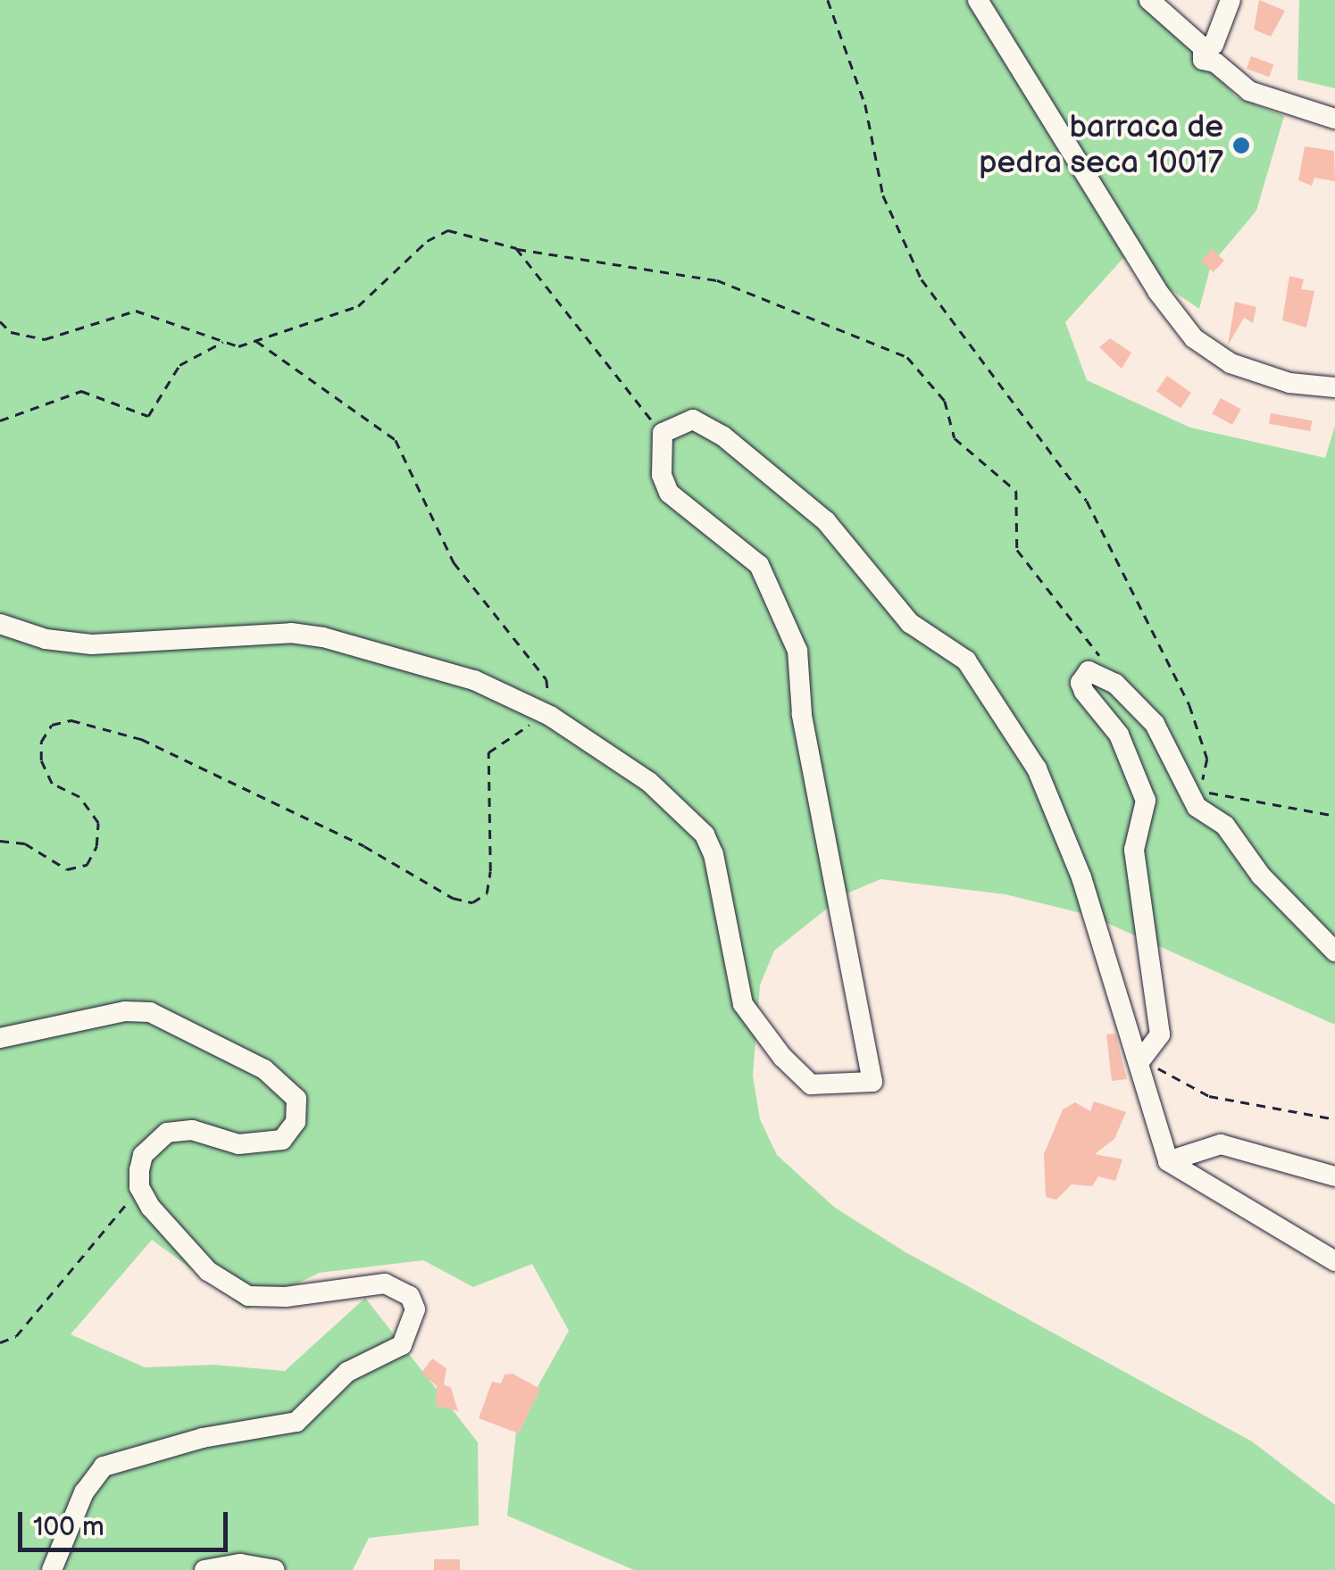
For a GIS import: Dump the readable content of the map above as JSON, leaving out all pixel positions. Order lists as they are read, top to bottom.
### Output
{
  "places": ["barraca de pedra seca 10017"],
  "scale_bar": "100 m"
}
